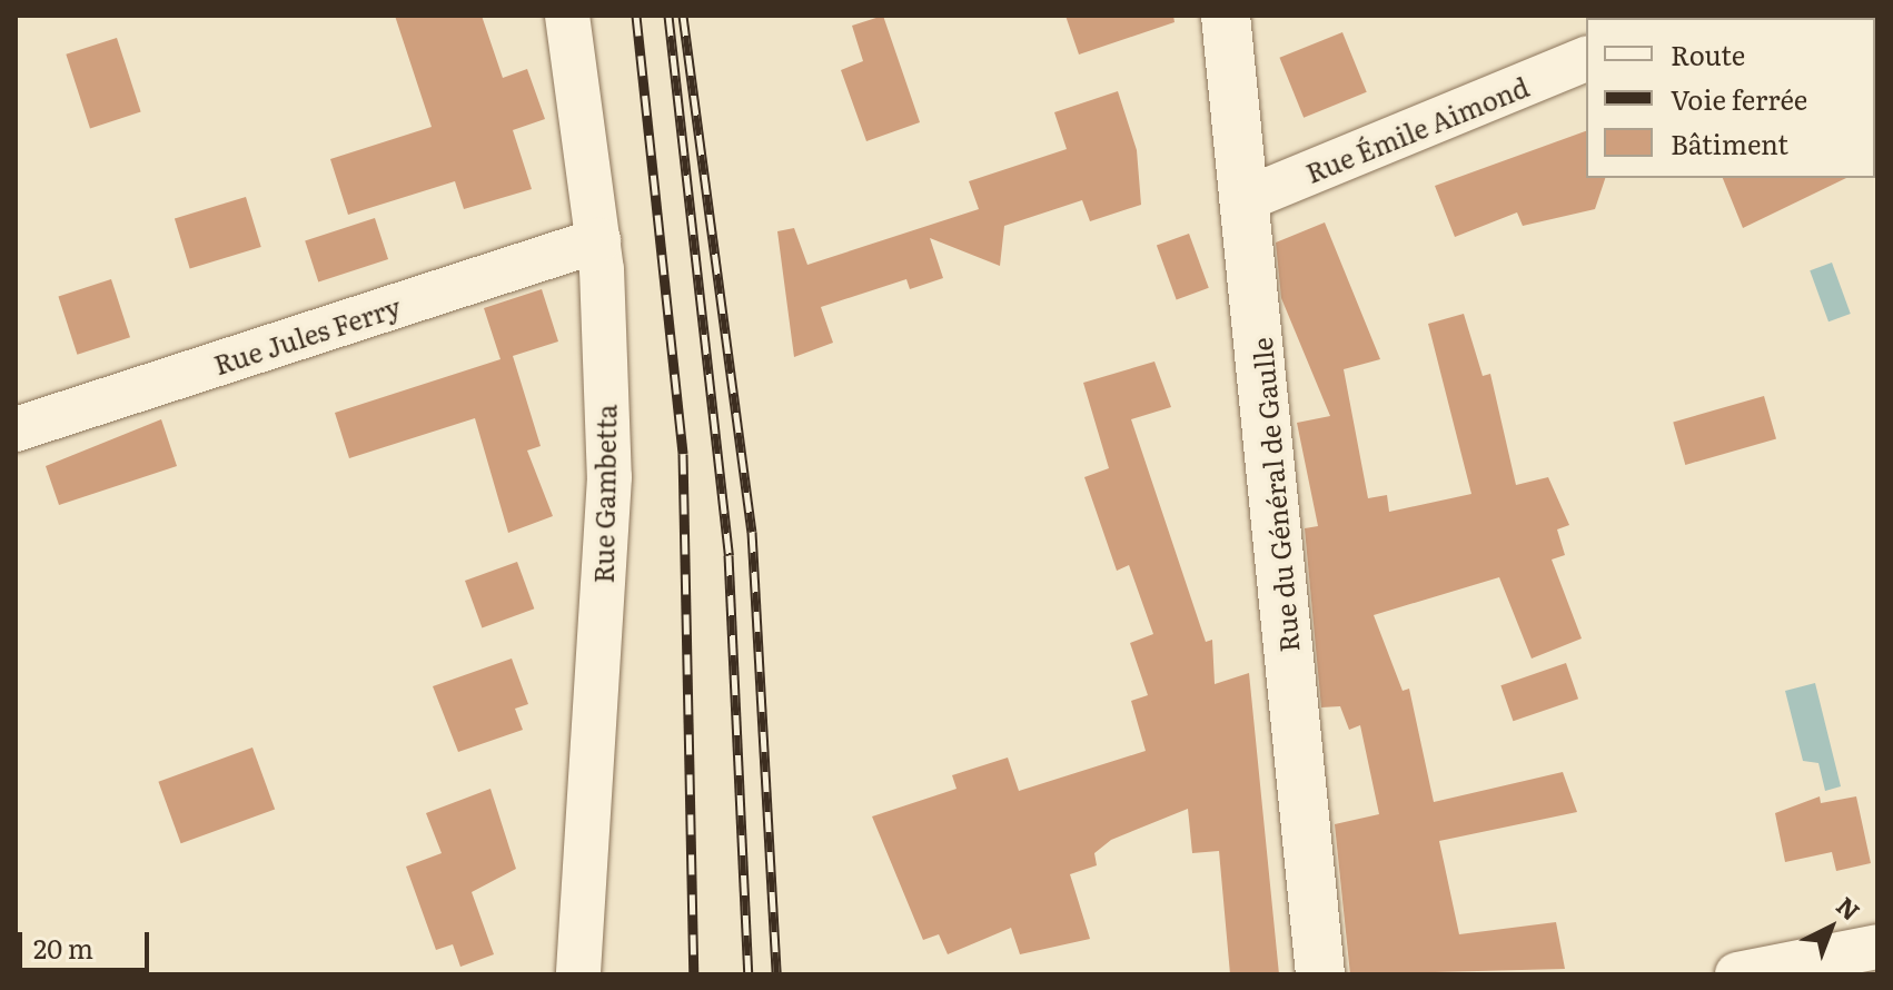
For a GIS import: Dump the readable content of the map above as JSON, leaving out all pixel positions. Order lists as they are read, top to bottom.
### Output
{
  "streets": {
    "street": [
      "Rue Émile Aimond",
      "Rue Jules Ferry",
      "Rue Gambetta",
      "Rue du Général de Gaulle"
    ]
  },
  "crossings": [
    ["Rue Émile Aimond", "Rue du Général de Gaulle"],
    ["Rue Jules Ferry", "Rue Gambetta"]
  ],
  "legend": ["Route", "Voie ferrée", "Bâtiment"],
  "scale_bar": "20 m",
  "north": "top right"
}
